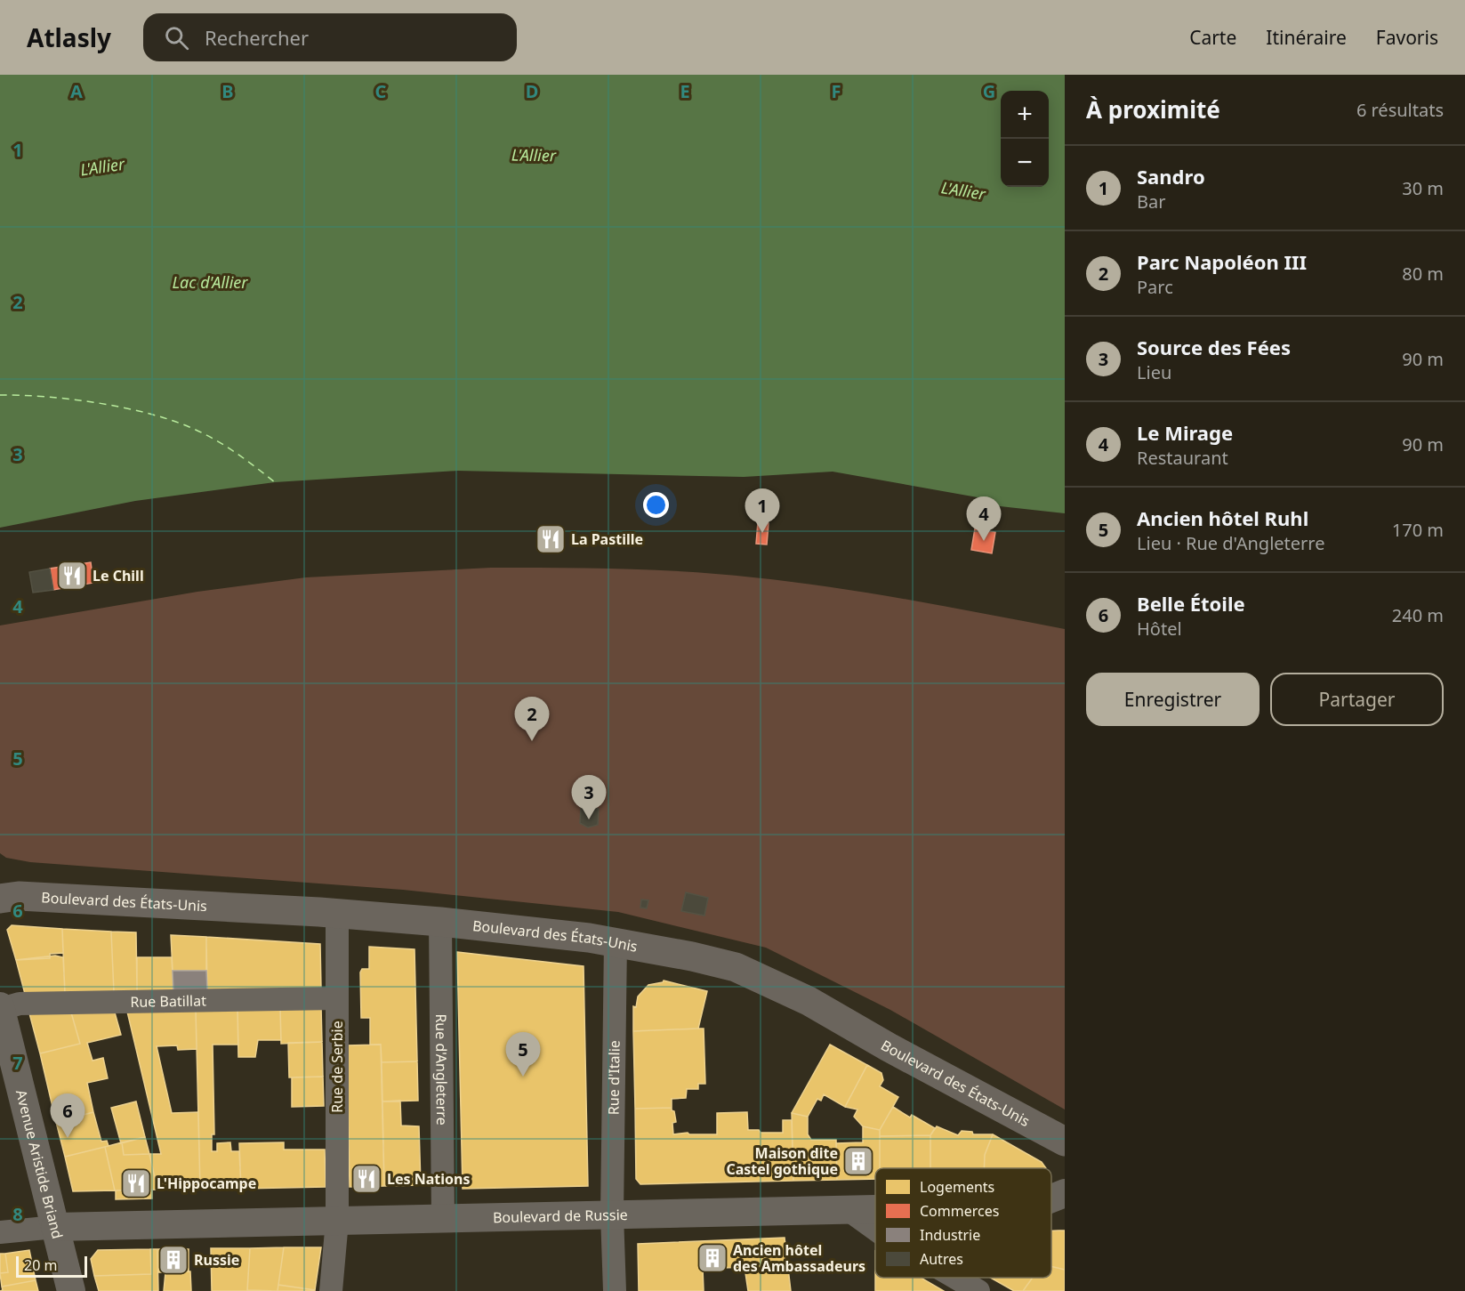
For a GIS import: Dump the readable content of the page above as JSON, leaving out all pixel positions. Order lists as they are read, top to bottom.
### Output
{
  "streets": {
    "main road": ["Boulevard des États-Unis"],
    "street": [
      "Rue Batillat",
      "Rue de Serbie",
      "Rue d'Angleterre",
      "Rue d'Italie",
      "Avenue Aristide Briand",
      "Boulevard de Russie"
    ]
  },
  "crossings": [
    ["Boulevard des États-Unis", "Rue de Serbie"],
    ["Boulevard des États-Unis", "Rue d'Angleterre"],
    ["Boulevard des États-Unis", "Rue d'Italie"],
    ["Rue Batillat", "Rue de Serbie"],
    ["Rue Batillat", "Avenue Aristide Briand"],
    ["Rue de Serbie", "Boulevard de Russie"],
    ["Rue d'Angleterre", "Boulevard de Russie"],
    ["Rue d'Italie", "Boulevard de Russie"],
    ["Avenue Aristide Briand", "Boulevard de Russie"]
  ],
  "water": ["L'Allier", "Lac d'Allier"],
  "places": {
    "restaurant": [
      "La Pastille",
      "Le Chill",
      "Les Nations",
      "L'Hippocampe"
    ],
    "building": ["Maison dite Castel gothique", "Ancien hôtel des Ambassadeurs", "Russie"]
  },
  "legend": [
    "Logements",
    "Commerces",
    "Industrie",
    "Autres"
  ],
  "scale_bar": "20 m",
  "page": {
    "header": "Atlasly",
    "search": "Rechercher",
    "nav": ["Carte", "Itinéraire", "Favoris"],
    "heading": ["À proximité", "6 résultats"],
    "map_buttons": ["+", "−"],
    "list": [
      {
        "mark": "1",
        "name": "Sandro",
        "note": "Bar",
        "value": "30 m"
      },
      {
        "mark": "2",
        "name": "Parc Napoléon III",
        "note": "Parc",
        "value": "80 m"
      },
      {
        "mark": "3",
        "name": "Source des Fées",
        "note": "Lieu",
        "value": "90 m"
      },
      {
        "mark": "4",
        "name": "Le Mirage",
        "note": "Restaurant",
        "value": "90 m"
      },
      {
        "mark": "5",
        "name": "Ancien hôtel Ruhl",
        "note": "Lieu · Rue d'Angleterre",
        "value": "170 m"
      },
      {
        "mark": "6",
        "name": "Belle Étoile",
        "note": "Hôtel",
        "value": "240 m"
      }
    ],
    "pins": [
      "1",
      "4",
      "2",
      "3",
      "5",
      "6"
    ],
    "buttons": ["Enregistrer", "Partager"],
    "scale": "20 m"
  },
  "grid": {
    "columns": [
      "A",
      "B",
      "C",
      "D",
      "E",
      "F",
      "G"
    ],
    "rows": [
      "1",
      "2",
      "3",
      "4",
      "5",
      "6",
      "7",
      "8"
    ]
  }
}
